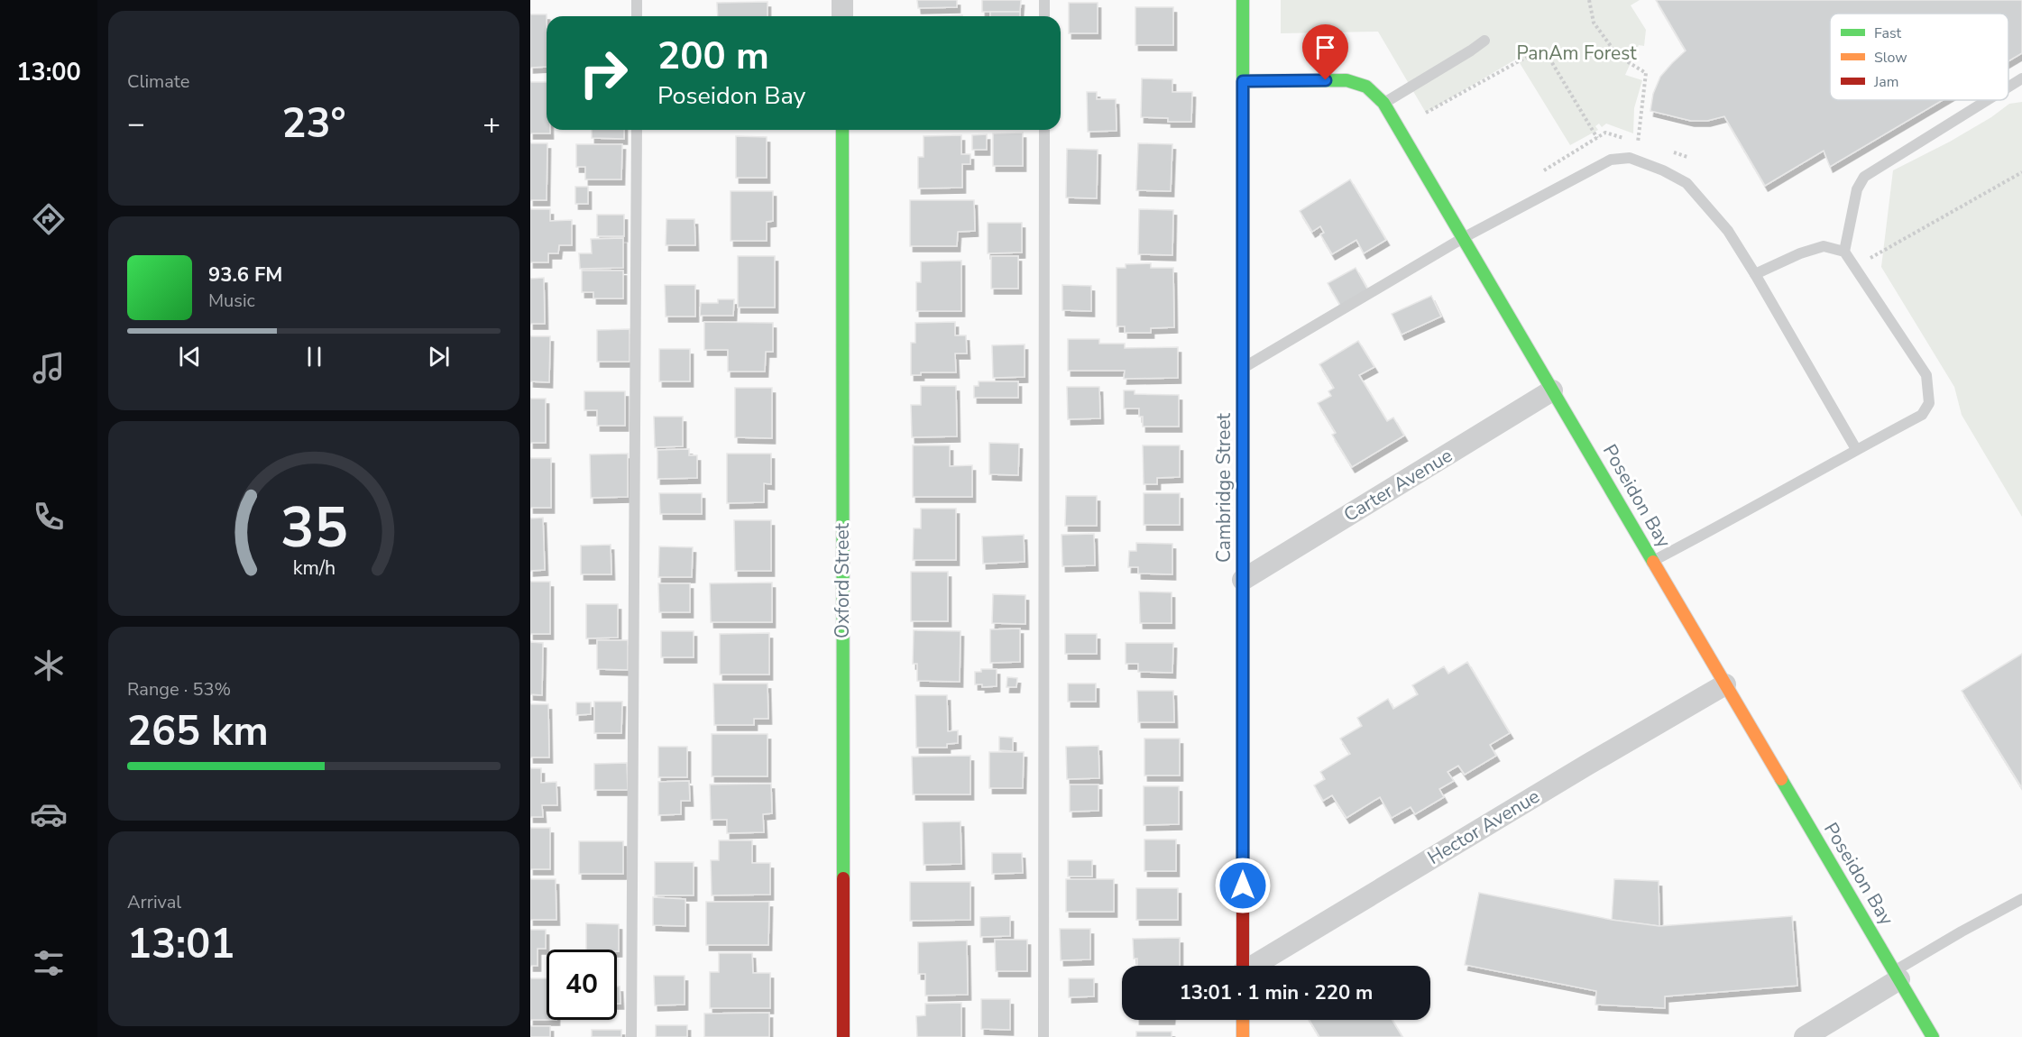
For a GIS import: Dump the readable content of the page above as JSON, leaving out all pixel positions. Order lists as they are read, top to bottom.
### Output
{
  "streets": {
    "street": [
      "Carter Avenue",
      "Cambridge Street",
      "Poseidon Bay",
      "Oxford Street",
      "Hector Avenue"
    ]
  },
  "crossings": [
    ["Carter Avenue", "Cambridge Street"],
    ["Carter Avenue", "Poseidon Bay"],
    ["Cambridge Street", "Poseidon Bay"],
    ["Poseidon Bay", "Hector Avenue"]
  ],
  "parks": ["PanAm Forest"],
  "legend": ["Fast", "Slow", "Jam"],
  "page": {
    "tabs": "13:00",
    "tile": [
      "Climate",
      ["Range · 53%", "265 km"],
      ["Arrival", "13:01"]
    ],
    "turn": ["200 m", "Poseidon Bay"],
    "heat": ["−", "23°", "+"],
    "song": ["93.6 FM", "Music"],
    "limit": "40",
    "trip": "13:01 · 1 min · 220 m",
    "gauge": ["35", "km/h"]
  }
}
